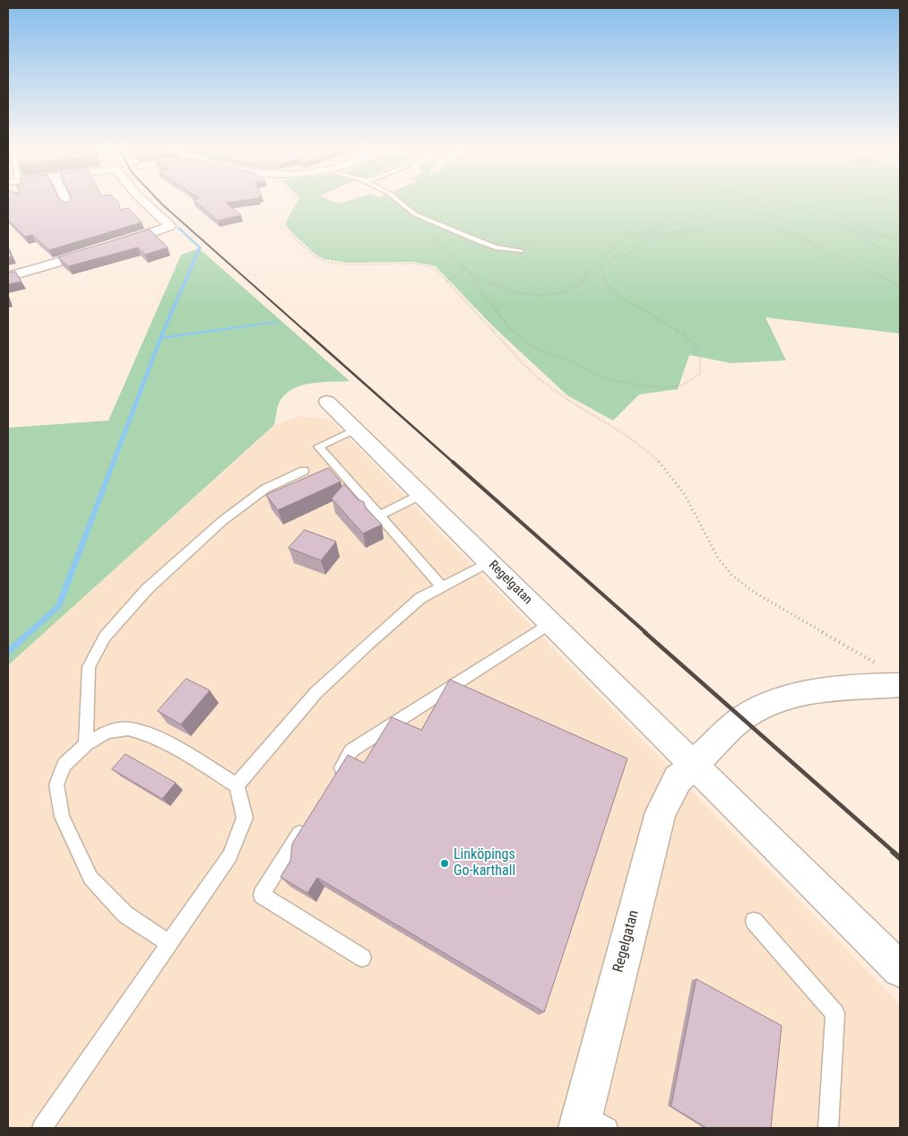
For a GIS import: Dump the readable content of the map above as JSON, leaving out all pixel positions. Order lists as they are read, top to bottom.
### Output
{
  "streets": {
    "street": ["Regelgatan"]
  },
  "places": ["Linköpings Go-karthall"]
}
